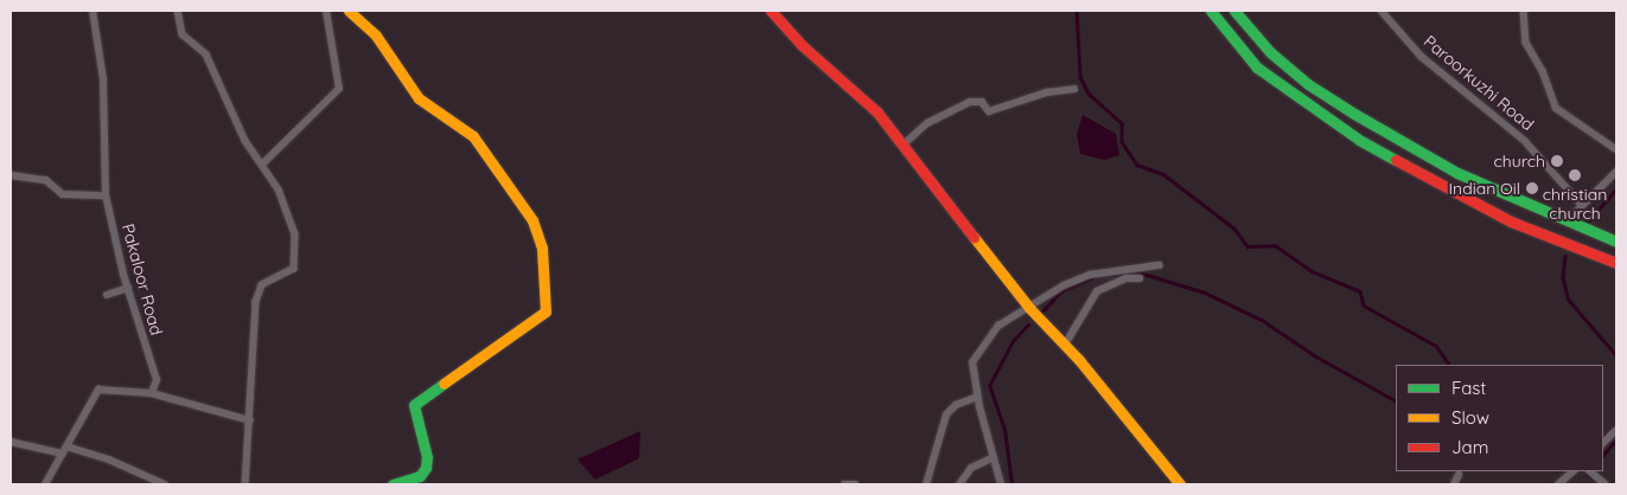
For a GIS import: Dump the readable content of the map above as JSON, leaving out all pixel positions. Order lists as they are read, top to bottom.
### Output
{
  "streets": {
    "street": ["Paroorkuzhi Road", "Pakaloor Road"]
  },
  "places": ["church", "christian church", "Indian Oil"],
  "legend": ["Fast", "Slow", "Jam"]
}
